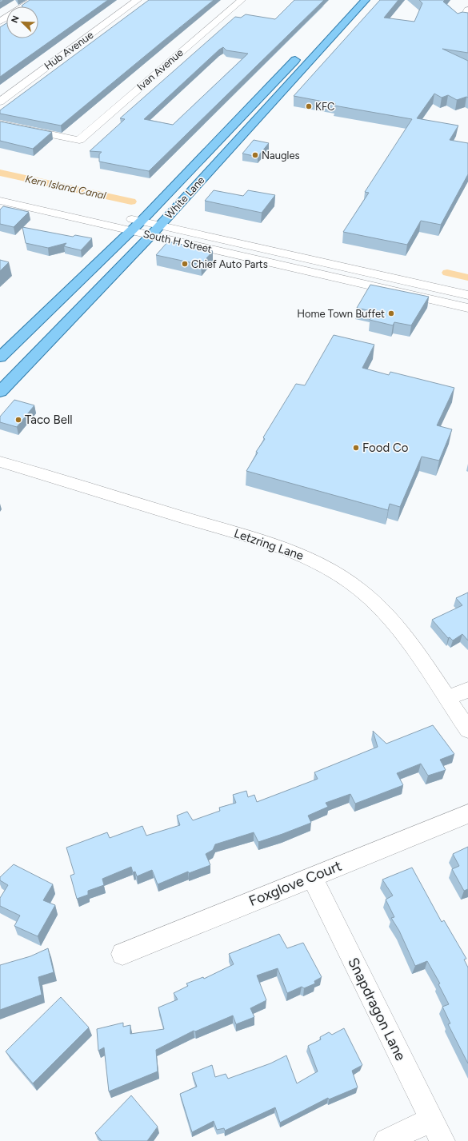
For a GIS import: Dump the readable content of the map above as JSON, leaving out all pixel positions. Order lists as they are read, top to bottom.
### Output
{
  "streets": {
    "main road": ["White Lane"],
    "street": [
      "Hub Avenue",
      "Ivan Avenue",
      "South H Street",
      "Letzring Lane",
      "Foxglove Court",
      "Snapdragon Lane"
    ]
  },
  "crossings": [
    ["White Lane", "South H Street"],
    ["Foxglove Court", "Snapdragon Lane"]
  ],
  "water": ["Kern Island Canal"],
  "places": [
    "KFC",
    "Naugles",
    "Chief Auto Parts",
    "Home Town Buffet",
    "Taco Bell",
    "Food Co"
  ],
  "north": "top left"
}
